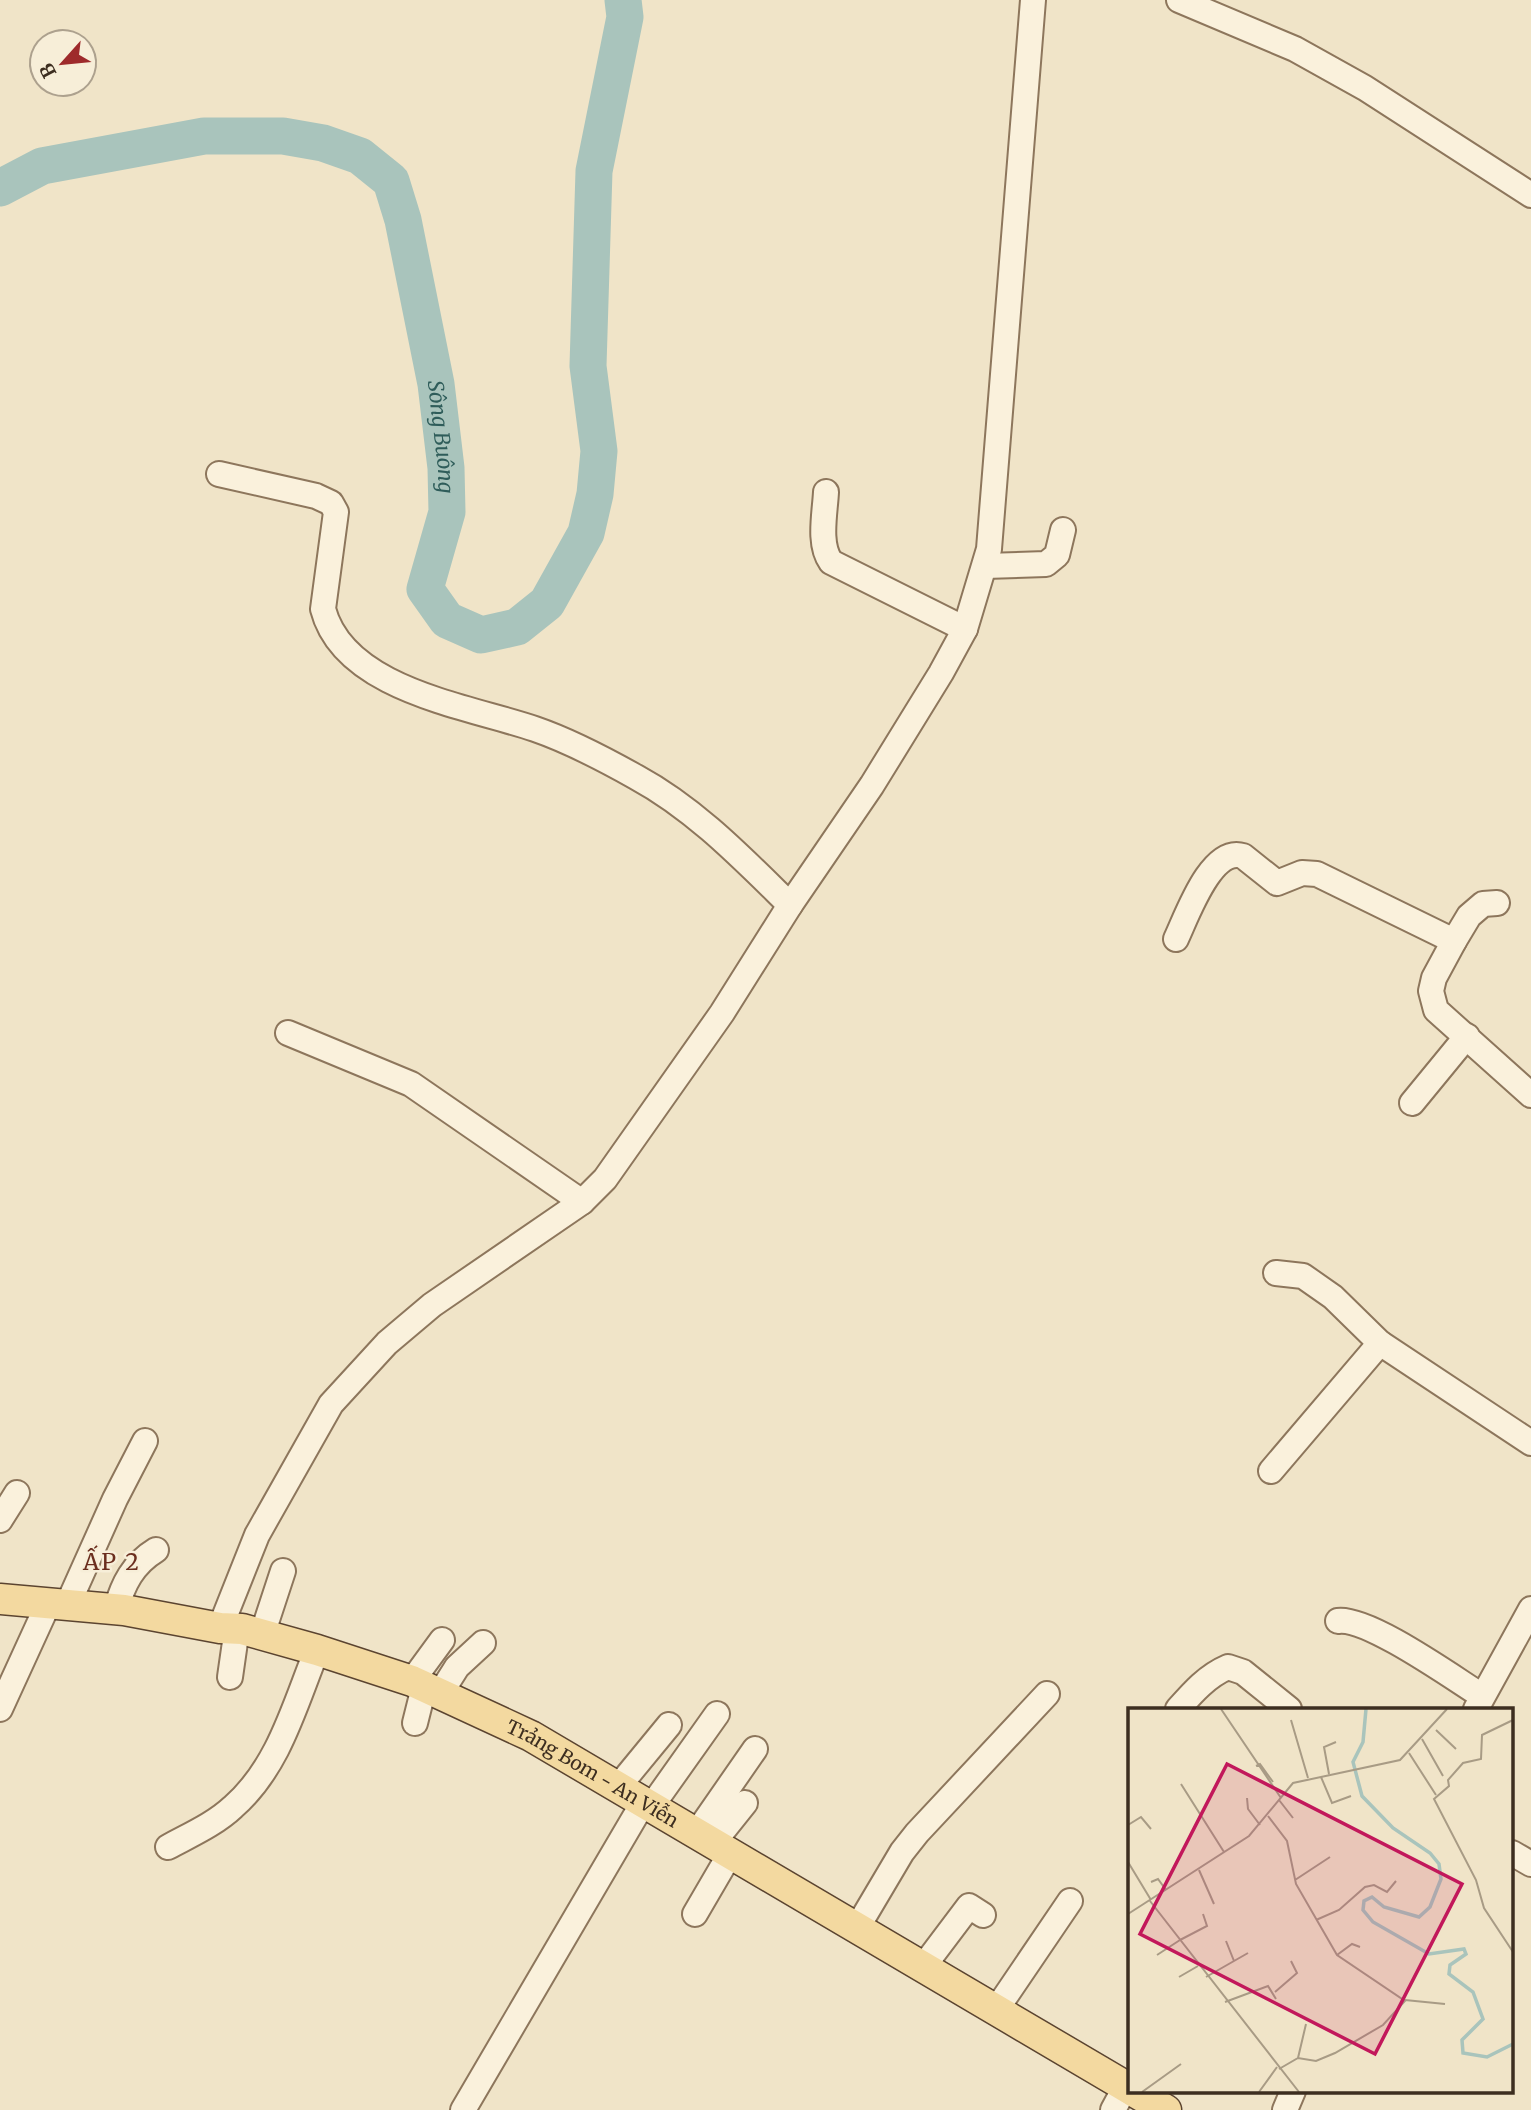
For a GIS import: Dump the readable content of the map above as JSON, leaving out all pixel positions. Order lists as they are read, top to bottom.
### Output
{
  "streets": {
    "main road": ["Trảng Bom - An Viễn"]
  },
  "districts": ["ẤP 2"],
  "water": ["Sông Buông"],
  "north": "bottom left"
}
